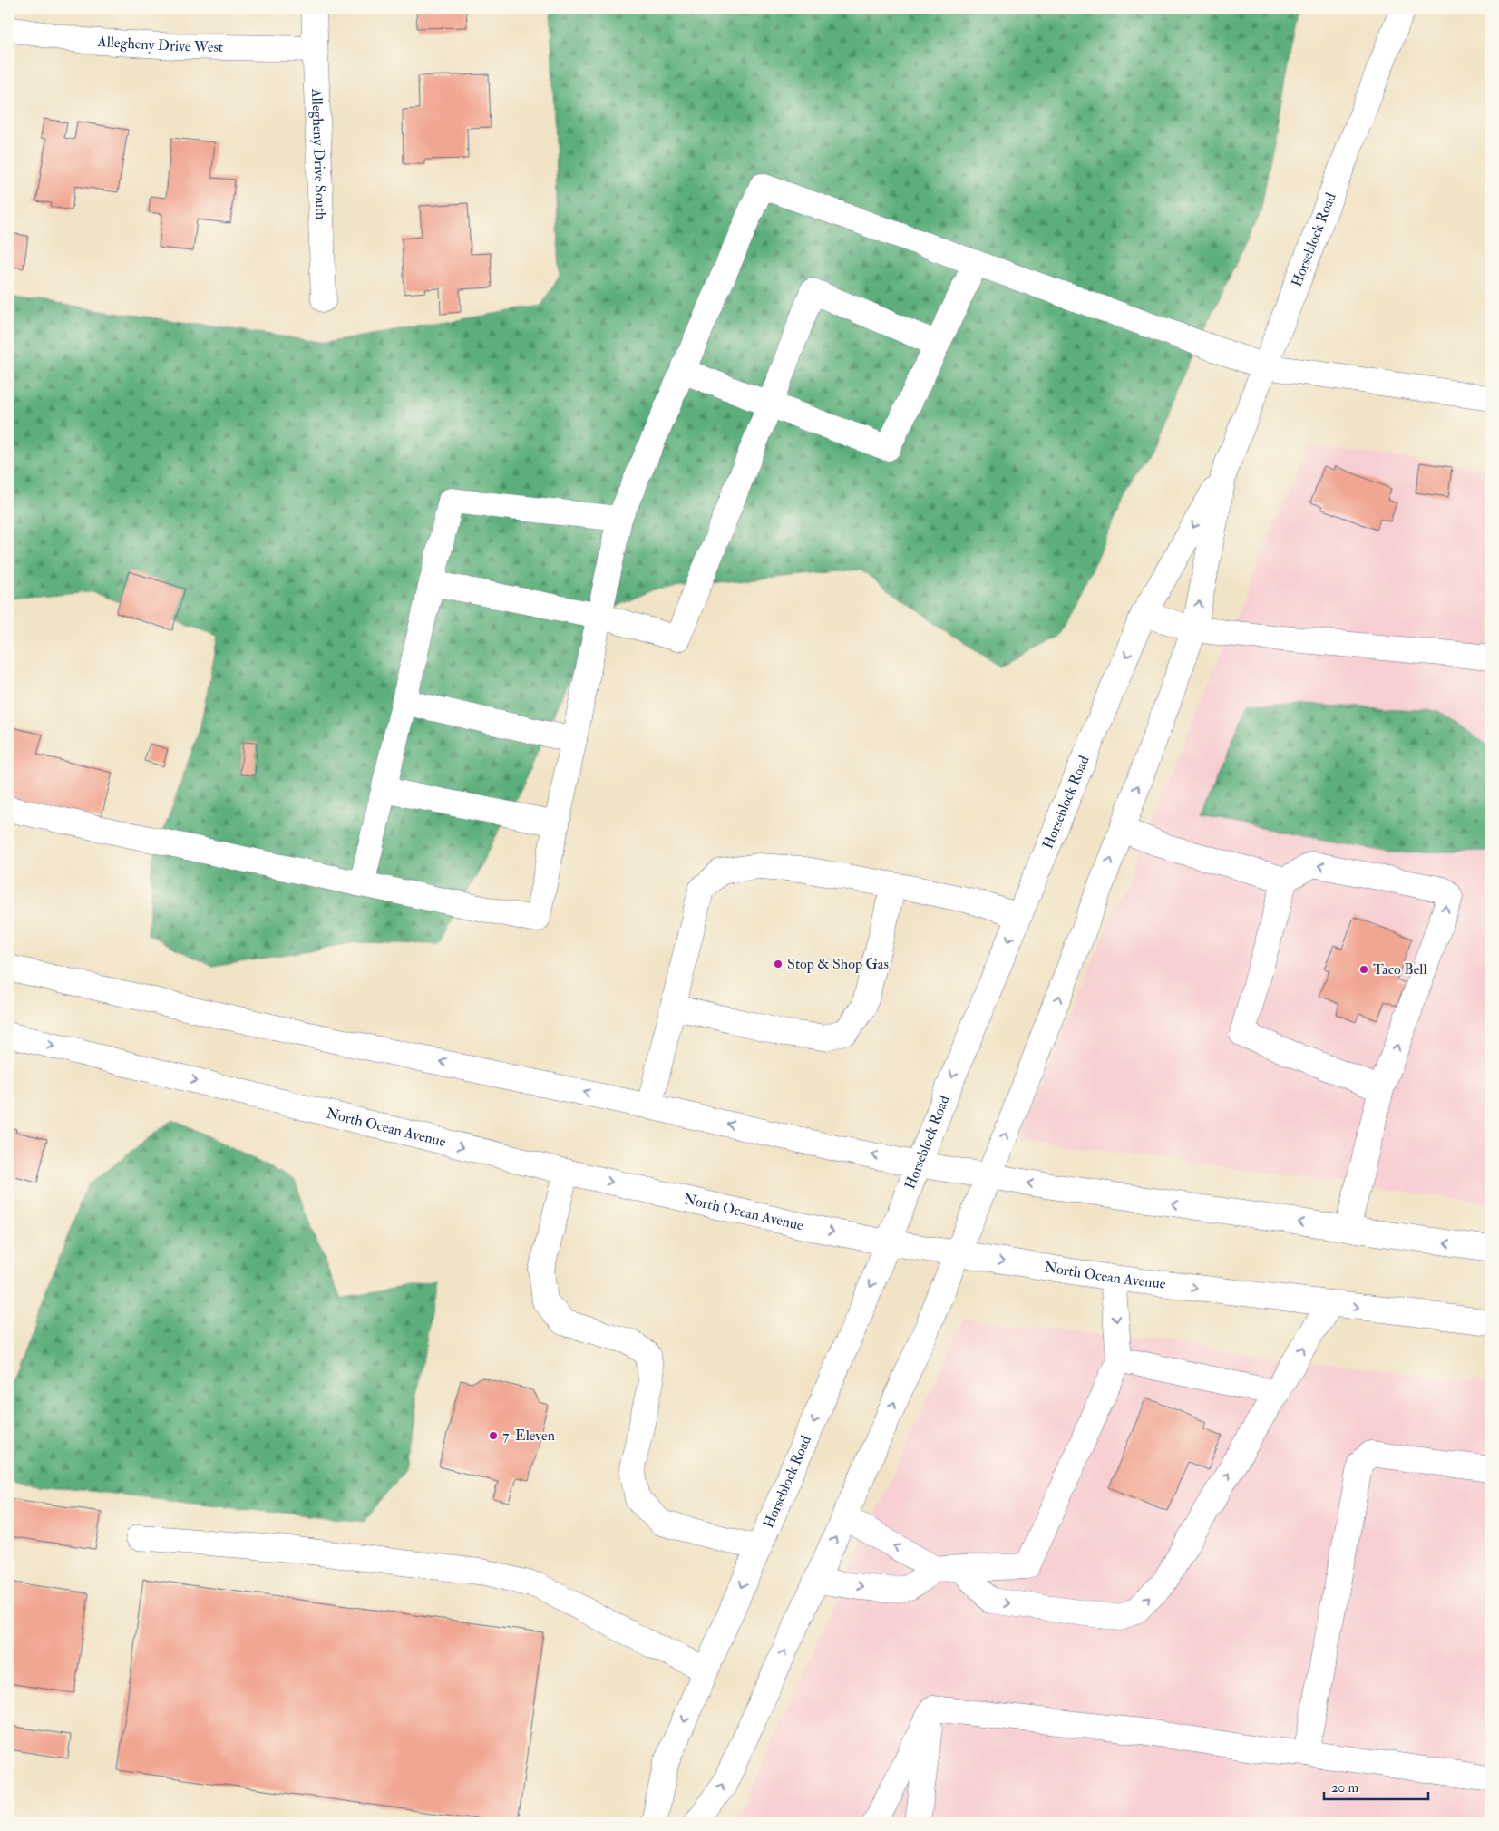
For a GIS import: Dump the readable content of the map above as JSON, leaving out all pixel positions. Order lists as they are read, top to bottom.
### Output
{
  "streets": {
    "main road": [
      "Allegheny Drive West",
      "Allegheny Drive South",
      "Horseblock Road",
      "North Ocean Avenue"
    ]
  },
  "crossings": [
    ["Allegheny Drive West", "Allegheny Drive South"],
    ["Horseblock Road", "North Ocean Avenue"]
  ],
  "places": ["Stop & Shop Gas", "Taco Bell", "7-Eleven"],
  "scale_bar": "20 m"
}
